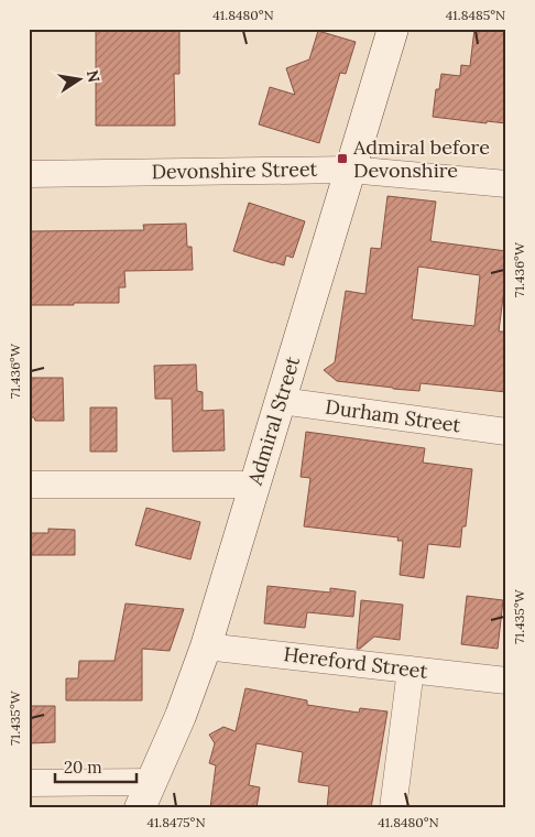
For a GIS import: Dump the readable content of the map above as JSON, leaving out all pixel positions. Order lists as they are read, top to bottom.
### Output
{
  "streets": {
    "main road": ["Admiral Street"],
    "street": ["Devonshire Street", "Durham Street", "Hereford Street"]
  },
  "crossings": [
    ["Devonshire Street", "Admiral Street"],
    ["Durham Street", "Admiral Street"],
    ["Admiral Street", "Hereford Street"]
  ],
  "places": {
    "transit": ["Admiral before Devonshire"]
  },
  "scale_bar": "20 m",
  "north": "right",
  "coordinates": [
    "41.8480°N",
    "41.8485°N",
    "71.436°W",
    "71.435°W",
    "41.8475°N"
  ]
}
